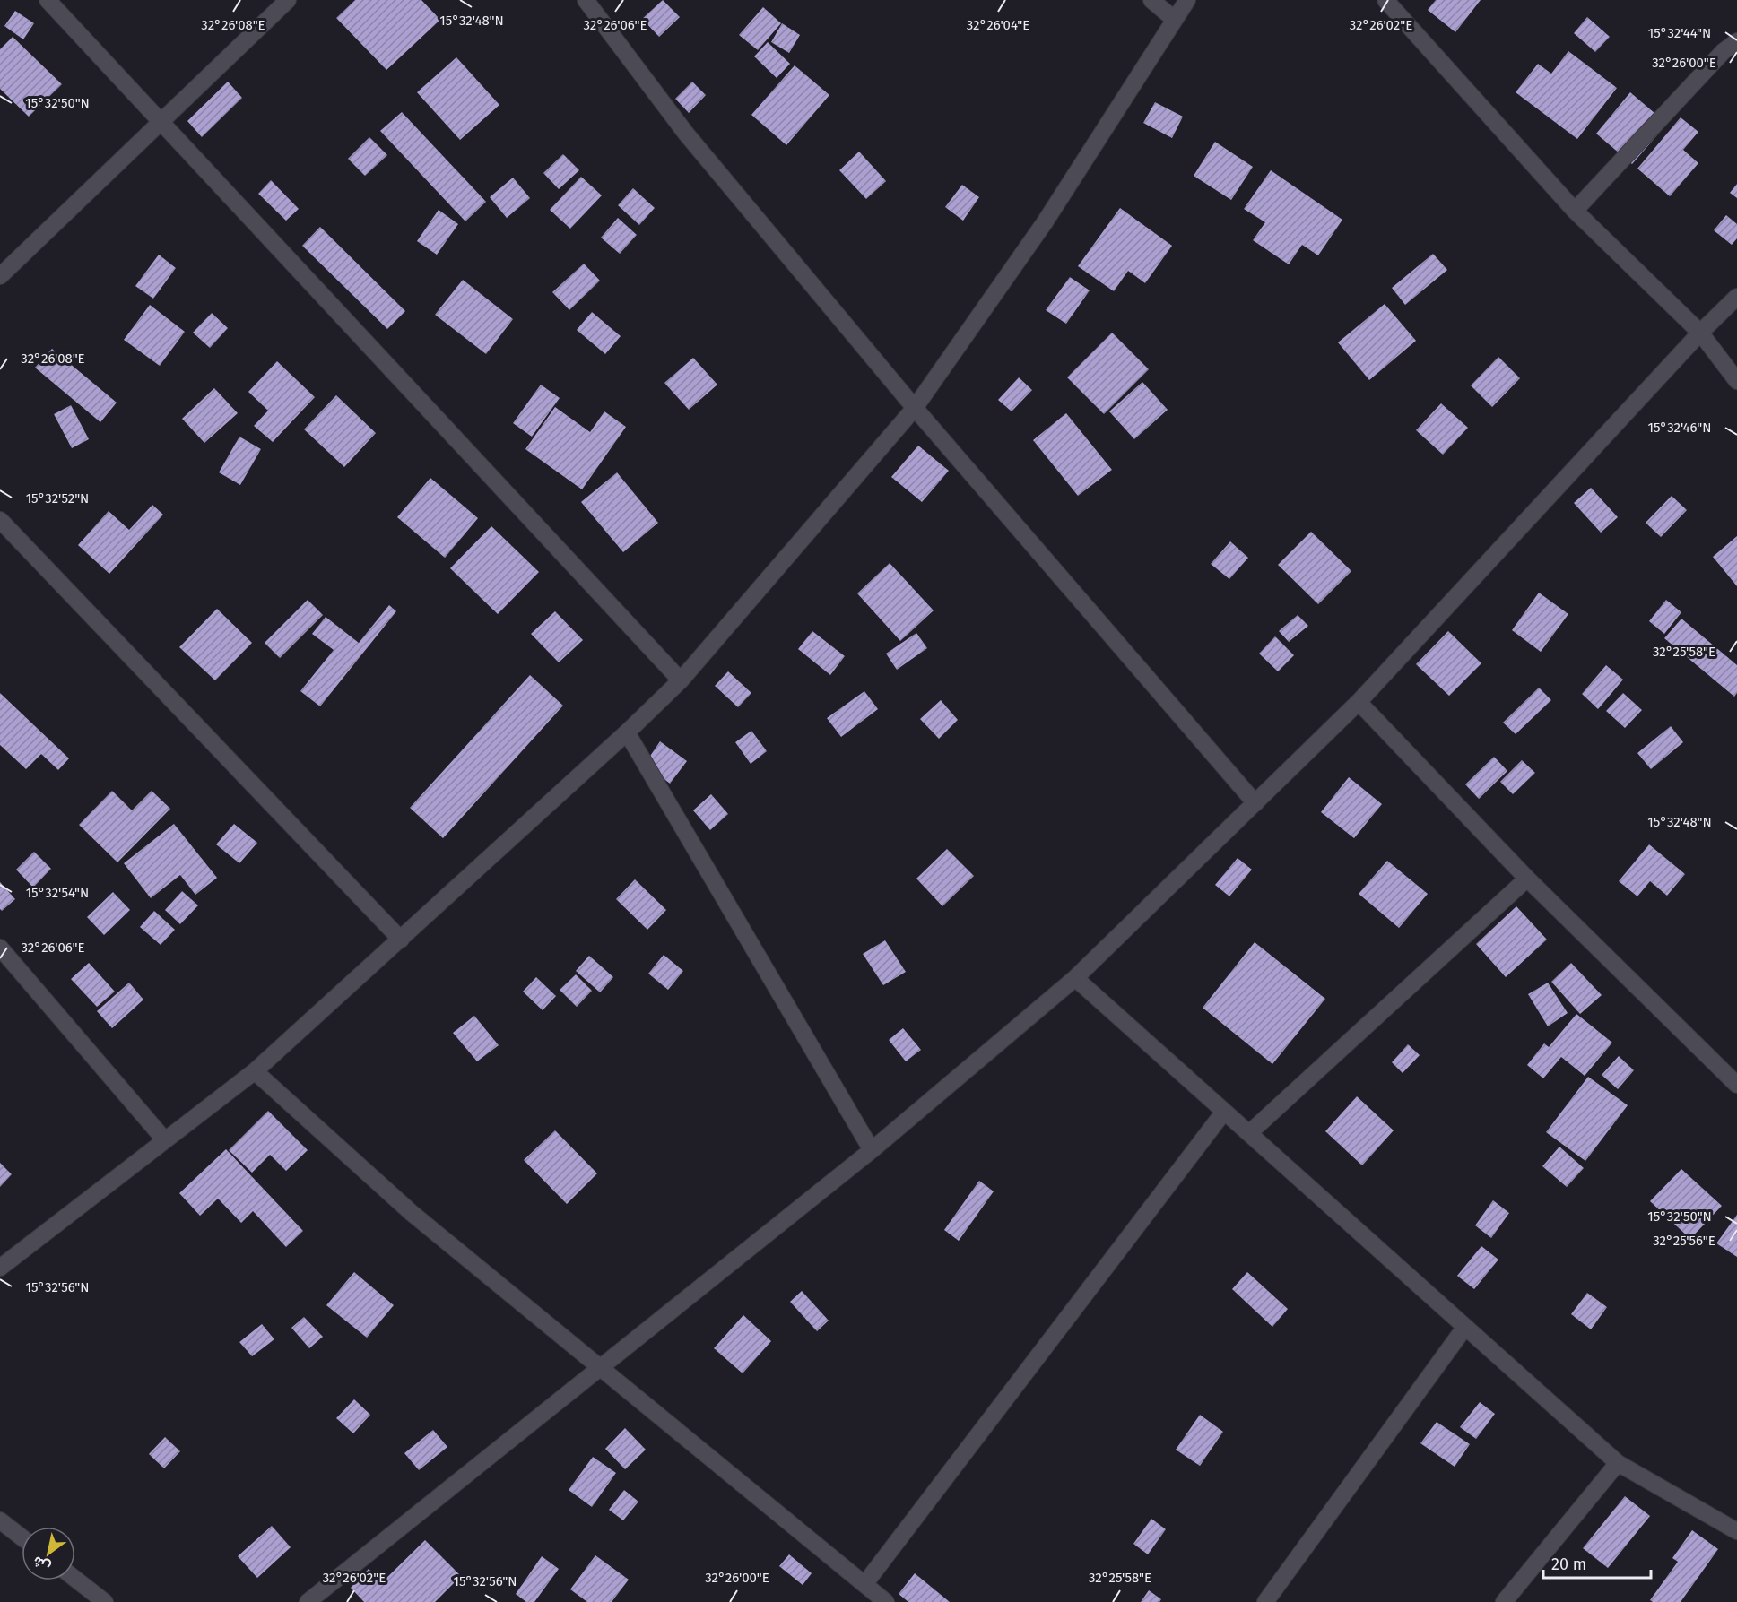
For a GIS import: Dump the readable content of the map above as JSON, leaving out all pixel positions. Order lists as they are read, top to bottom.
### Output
{
  "scale_bar": "20 m",
  "north": "bottom left",
  "coordinates": [
    "15°32'48\"N",
    "32°26'04\"E",
    "32°26'02\"E",
    "32°26'08\"E",
    "32°26'06\"E",
    "15°32'44\"N",
    "32°26'00\"E",
    "15°32'50\"N",
    "15°32'46\"N",
    "15°32'52\"N",
    "32°25'58\"E",
    "15°32'54\"N",
    "32°25'56\"E",
    "15°32'56\"N"
  ]
}
